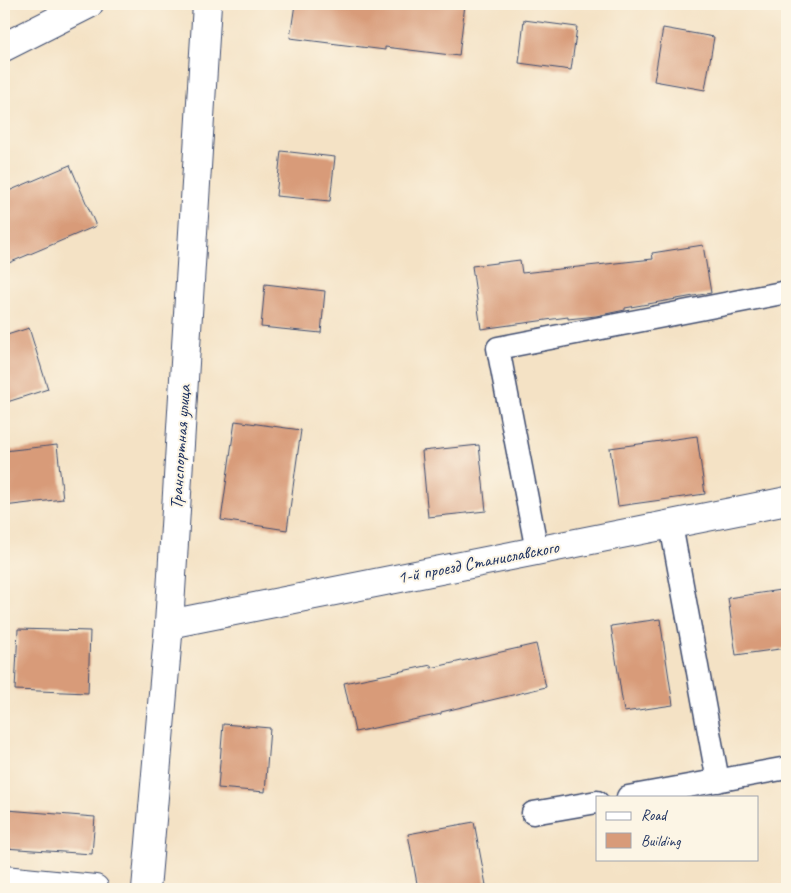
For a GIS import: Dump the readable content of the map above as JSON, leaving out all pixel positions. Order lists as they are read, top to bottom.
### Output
{
  "streets": {
    "street": ["Транспортная улица", "1-й проезд Станиславского"]
  },
  "crossings": [
    ["Транспортная улица", "1-й проезд Станиславского"]
  ],
  "legend": ["Road", "Building"]
}
